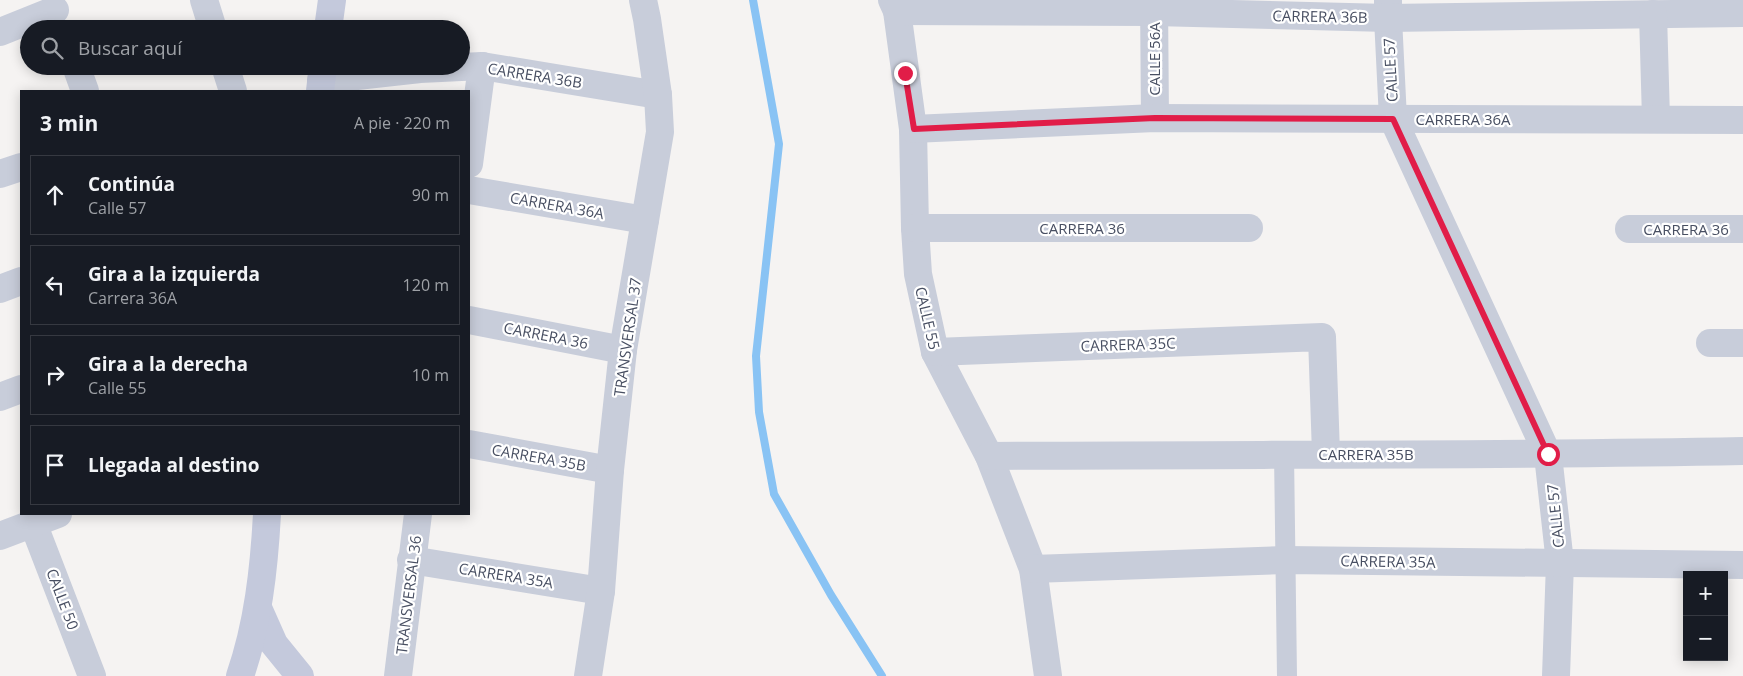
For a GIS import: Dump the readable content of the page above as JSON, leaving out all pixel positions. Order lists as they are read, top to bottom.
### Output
{
  "streets": {
    "street": [
      "CARRERA 36B",
      "CALLE 56A",
      "CALLE 57",
      "CARRERA 36A",
      "CARRERA 36",
      "CALLE 55",
      "TRANSVERSAL 37",
      "CARRERA 35C",
      "CARRERA 35B",
      "CARRERA 35A",
      "TRANSVERSAL 36",
      "CALLE 50"
    ]
  },
  "crossings": [
    ["CARRERA 36B", "CALLE 56A"],
    ["CARRERA 36B", "CALLE 57"],
    ["CARRERA 36B", "CALLE 55"],
    ["CARRERA 36B", "TRANSVERSAL 37"],
    ["CALLE 56A", "CARRERA 36A"],
    ["CALLE 57", "CARRERA 36A"],
    ["CALLE 57", "CARRERA 35B"],
    ["CALLE 57", "CARRERA 35A"],
    ["CARRERA 36A", "CALLE 55"],
    ["CARRERA 36A", "TRANSVERSAL 37"],
    ["CARRERA 36", "CALLE 55"],
    ["CARRERA 36", "TRANSVERSAL 37"],
    ["CALLE 55", "CARRERA 35C"],
    ["CALLE 55", "CARRERA 35B"],
    ["CALLE 55", "CARRERA 35A"],
    ["TRANSVERSAL 37", "CARRERA 35B"],
    ["TRANSVERSAL 37", "CARRERA 35A"],
    ["CARRERA 35C", "CARRERA 35B"],
    ["CARRERA 35A", "TRANSVERSAL 36"]
  ],
  "page": {
    "search": "Buscar aquí",
    "heading": ["3 min", "A pie · 220 m"],
    "list": [
      ["Continúa", "Calle 57", "90 m"],
      ["Gira a la izquierda", "Carrera 36A", "120 m"],
      ["Gira a la derecha", "Calle 55", "10 m"],
      "Llegada al destino"
    ],
    "map_buttons": ["+", "−"]
  }
}
